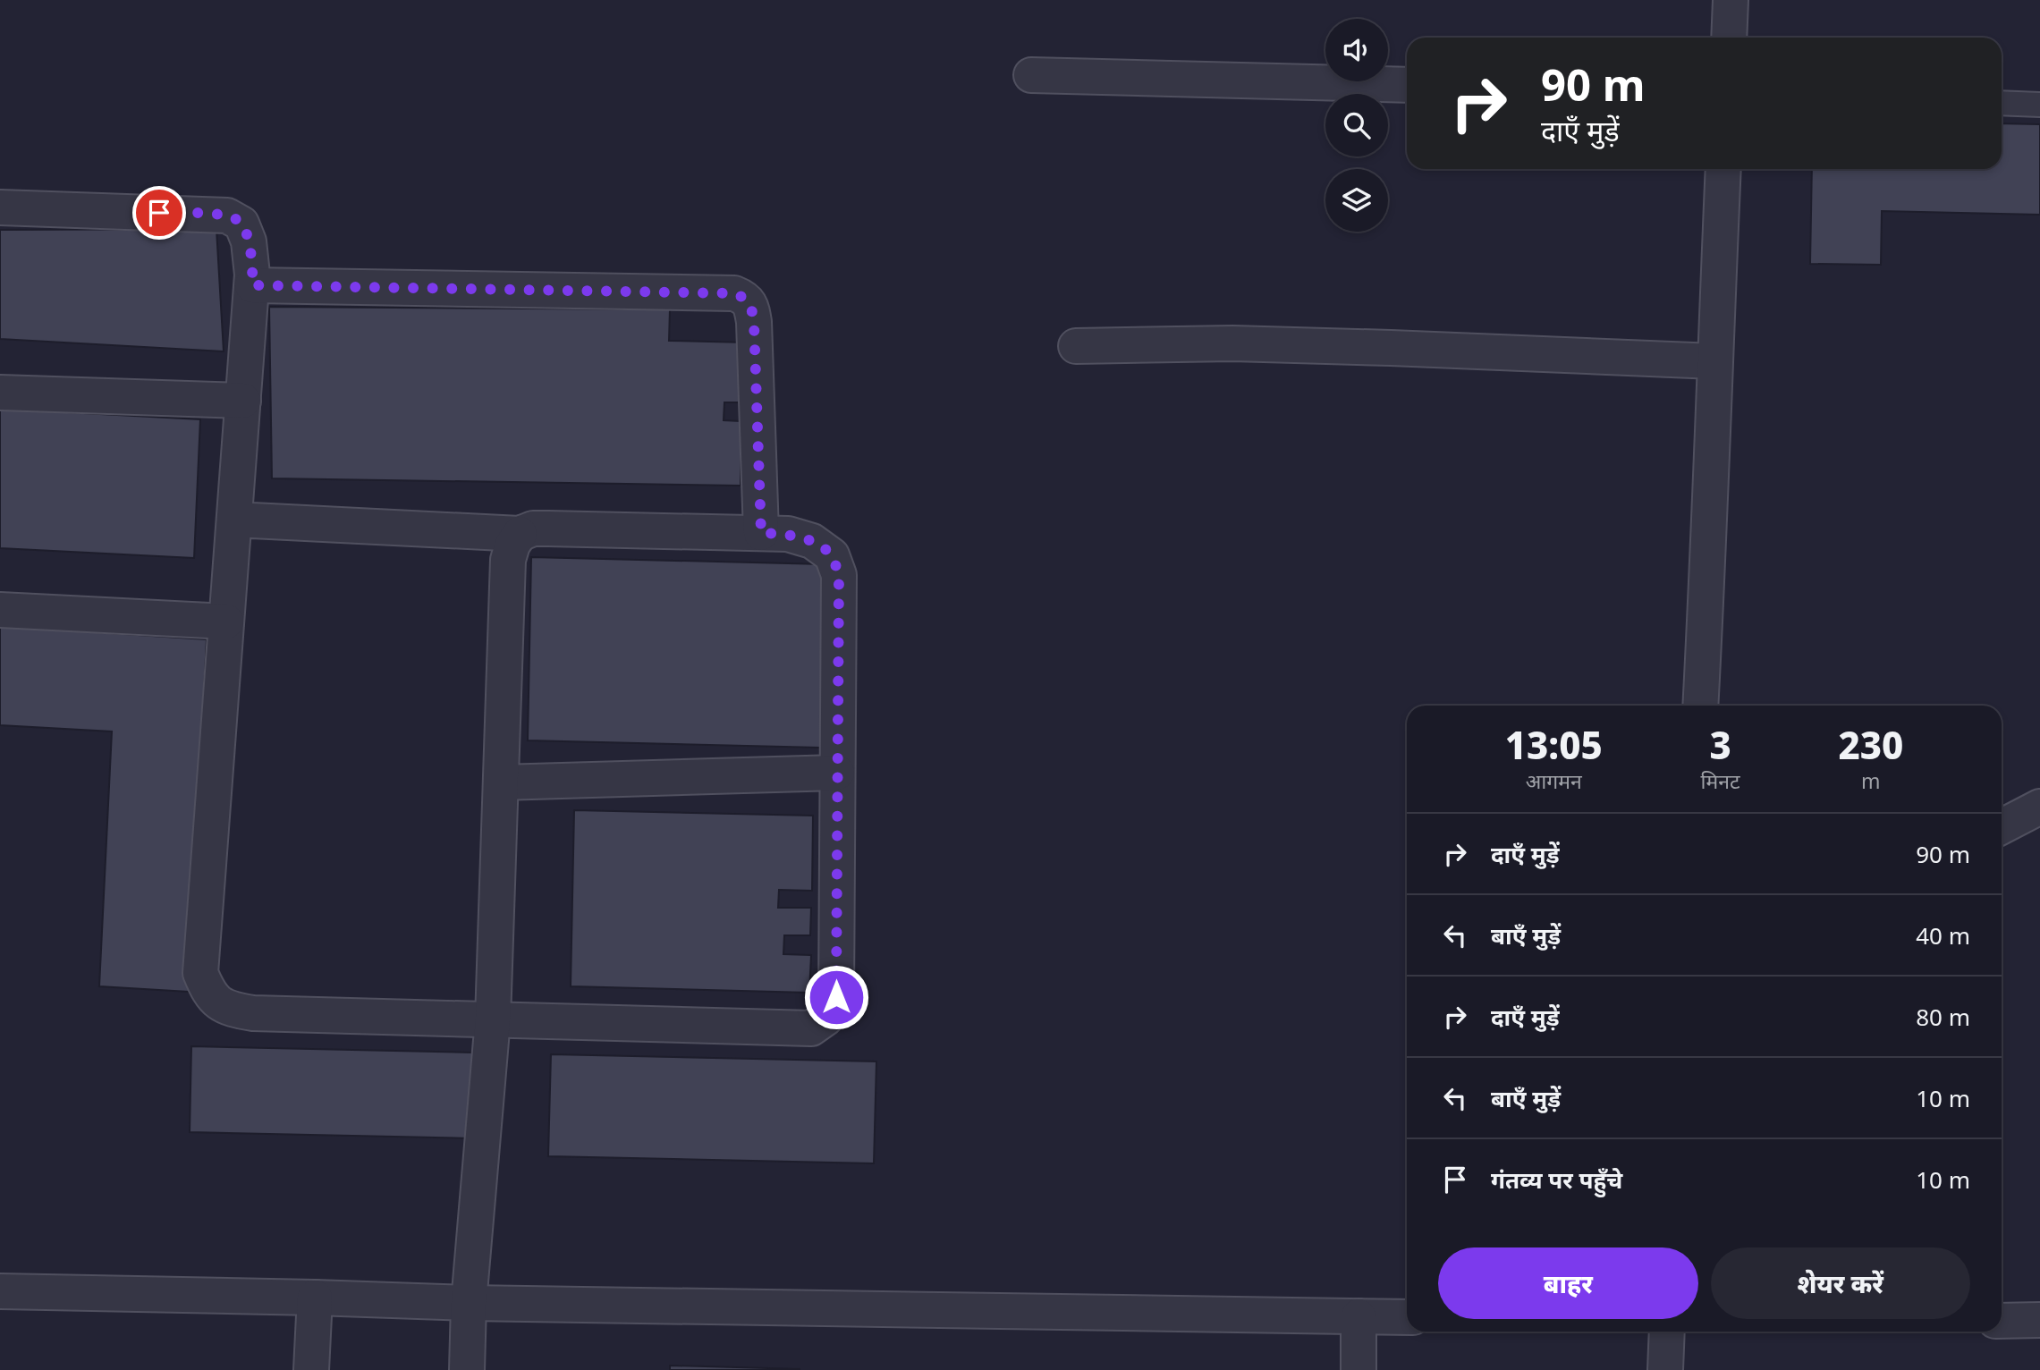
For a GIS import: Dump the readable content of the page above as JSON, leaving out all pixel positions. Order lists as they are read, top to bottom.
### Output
{
  "page": {
    "turn": ["90 m", "दाएँ मुड़ें"],
    "eta": [
      "13:05",
      "आगमन",
      "3",
      "मिनट",
      "230",
      "m"
    ],
    "list": [
      {
        "name": "दाएँ मुड़ें",
        "value": "90 m"
      },
      {
        "name": "बाएँ मुड़ें",
        "value": "40 m"
      },
      {
        "name": "दाएँ मुड़ें",
        "value": "80 m"
      },
      {
        "name": "बाएँ मुड़ें",
        "value": "10 m"
      },
      {
        "name": "गंतव्य पर पहुँचे",
        "value": "10 m"
      }
    ],
    "buttons": ["बाहर", "शेयर करें"]
  }
}
